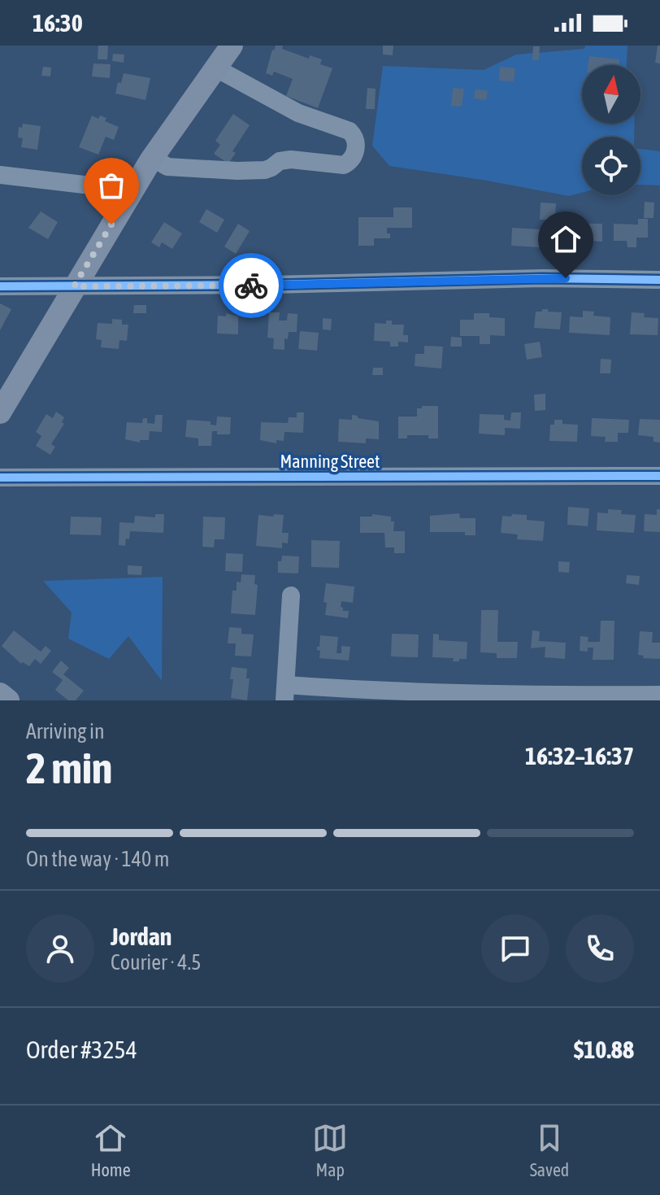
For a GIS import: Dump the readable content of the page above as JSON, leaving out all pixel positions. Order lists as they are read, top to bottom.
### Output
{
  "streets": {
    "street": ["Manning Street"]
  },
  "north": "top",
  "page": {
    "status": "16:30",
    "heading": ["2 min", "Arriving in", "16:32–16:37"],
    "panel": [
      "Jordan",
      "Courier · 4.5",
      "Order #3254",
      "$10.88"
    ],
    "bar": "On the way · 140 m",
    "tabs": ["Home", "Map", "Saved"]
  }
}
